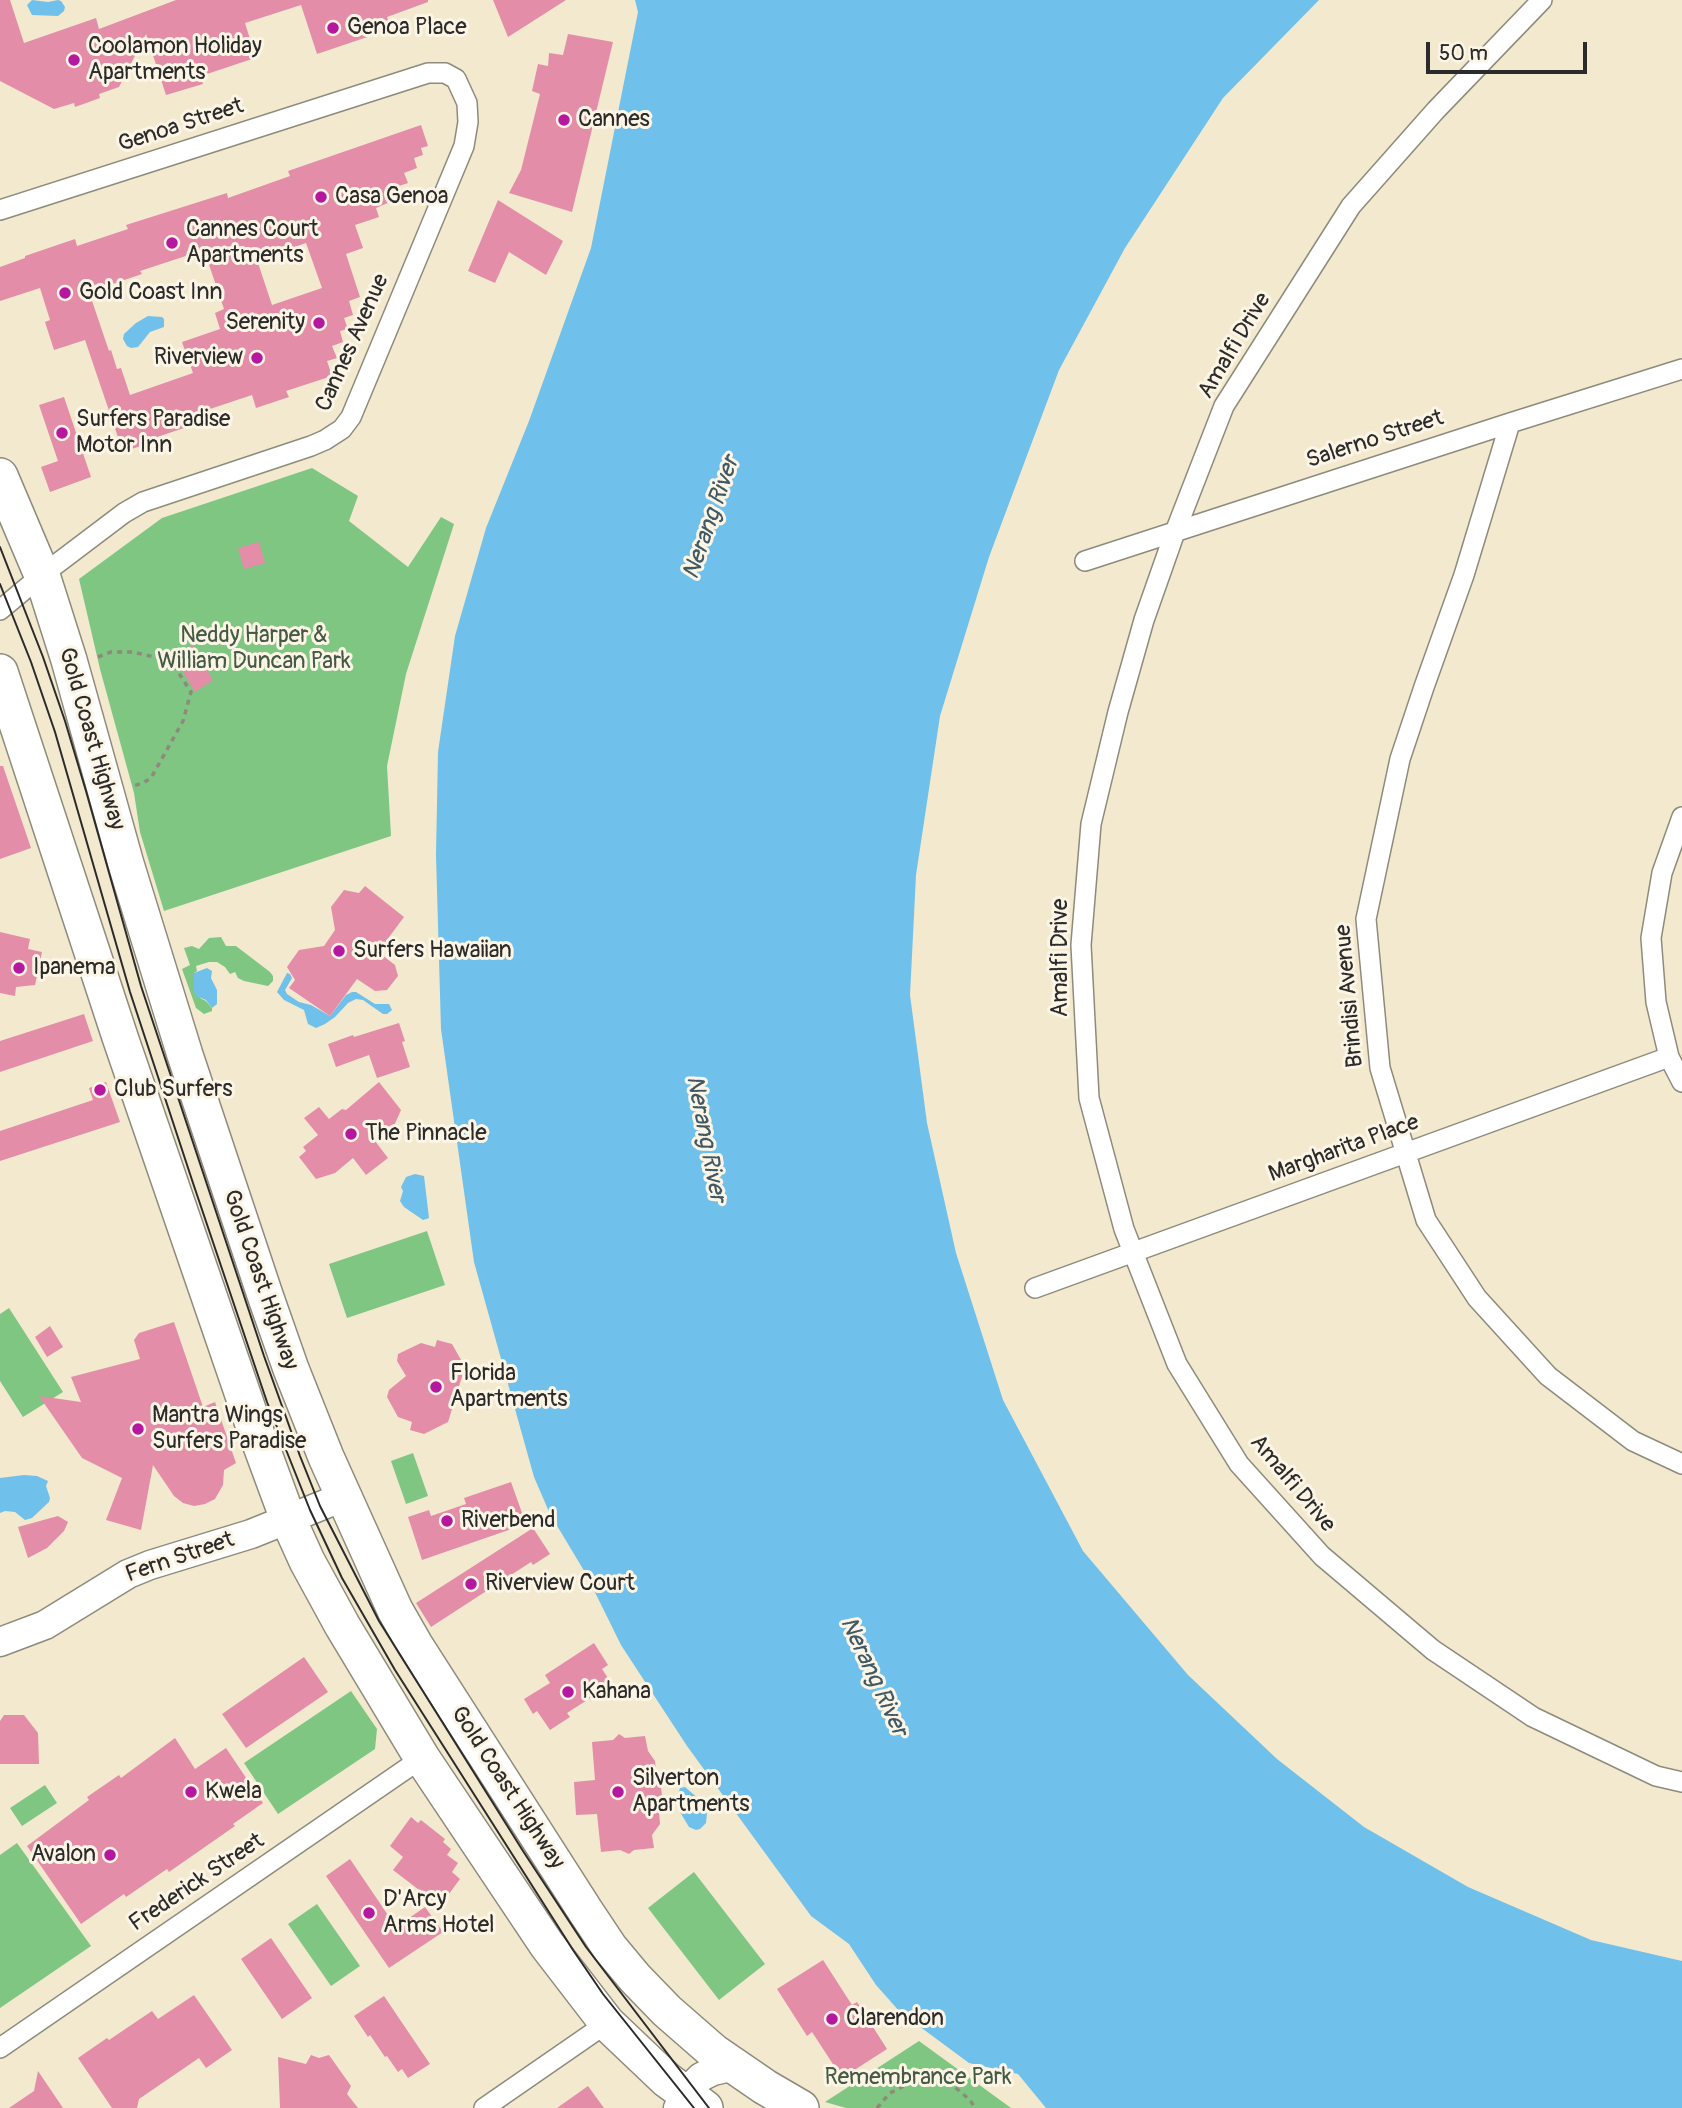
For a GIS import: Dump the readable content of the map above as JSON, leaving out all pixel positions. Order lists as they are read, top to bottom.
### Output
{
  "streets": {
    "highway": ["Gold Coast Highway"],
    "street": [
      "Genoa Street",
      "Cannes Avenue",
      "Amalfi Drive",
      "Salerno Street",
      "Brindisi Avenue",
      "Margharita Place",
      "Fern Street",
      "Frederick Street"
    ]
  },
  "crossings": [
    ["Genoa Street", "Cannes Avenue"],
    ["Cannes Avenue", "Gold Coast Highway"],
    ["Amalfi Drive", "Salerno Street"],
    ["Amalfi Drive", "Margharita Place"],
    ["Salerno Street", "Brindisi Avenue"],
    ["Gold Coast Highway", "Fern Street"],
    ["Brindisi Avenue", "Margharita Place"]
  ],
  "water": ["Nerang River"],
  "parks": ["Neddy Harper & William Duncan Park", "Remembrance Park"],
  "places": [
    "Genoa Place",
    "Coolamon Holiday Apartments",
    "Cannes",
    "Casa Genoa",
    "Cannes Court Apartments",
    "Gold Coast Inn",
    "Serenity",
    "Riverview",
    "Surfers Paradise Motor Inn",
    "Surfers Hawaiian",
    "Ipanema",
    "Club Surfers",
    "The Pinnacle",
    "Florida Apartments",
    "Mantra Wings Surfers Paradise",
    "Riverbend",
    "Riverview Court",
    "Kahana",
    "Kwela",
    "Silverton Apartments",
    "Avalon",
    "D'Arcy Arms Hotel",
    "Clarendon"
  ],
  "scale_bar": "50 m"
}
